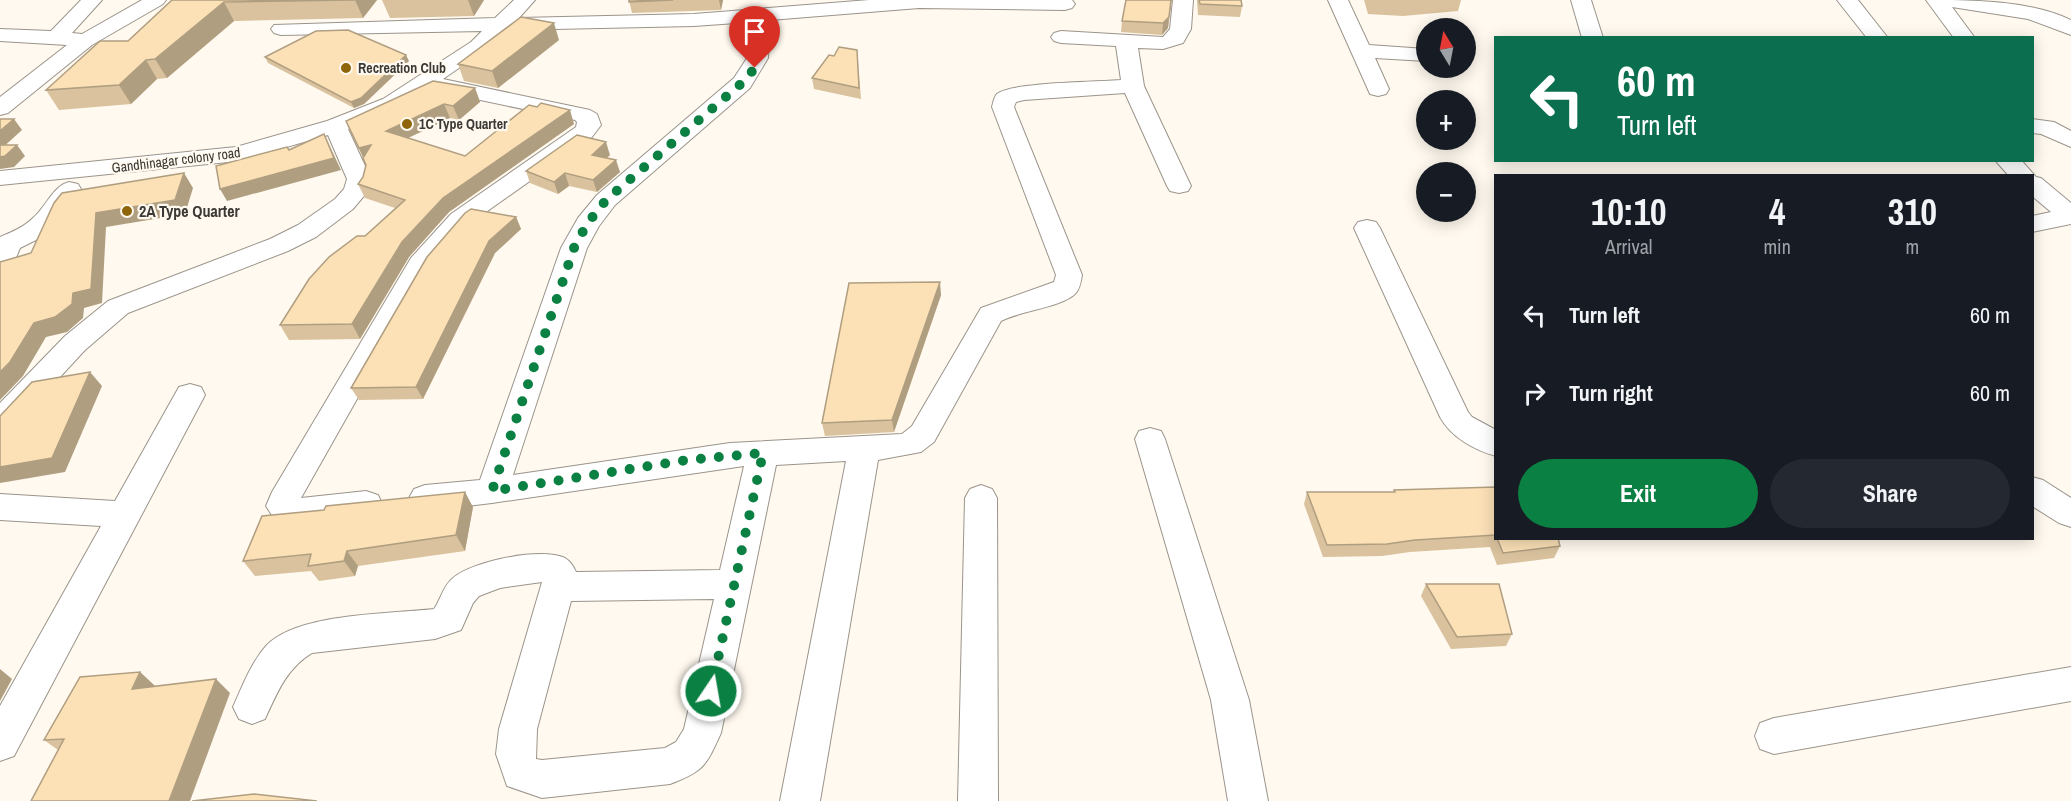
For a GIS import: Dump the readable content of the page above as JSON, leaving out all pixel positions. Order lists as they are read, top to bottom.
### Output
{
  "streets": {
    "street": ["Gandhinagar colony road"]
  },
  "places": ["Recreation Club", "1C Type Quarter", "2A Type Quarter"],
  "north": "top",
  "page": {
    "map_buttons": ["+", "−"],
    "turn": ["60 m", "Turn left"],
    "eta": [
      "10:10",
      "Arrival",
      "4",
      "min",
      "310",
      "m"
    ],
    "list": [
      {
        "name": "Turn left",
        "value": "60 m"
      },
      {
        "name": "Turn right",
        "value": "60 m"
      }
    ],
    "buttons": ["Exit", "Share"]
  }
}
